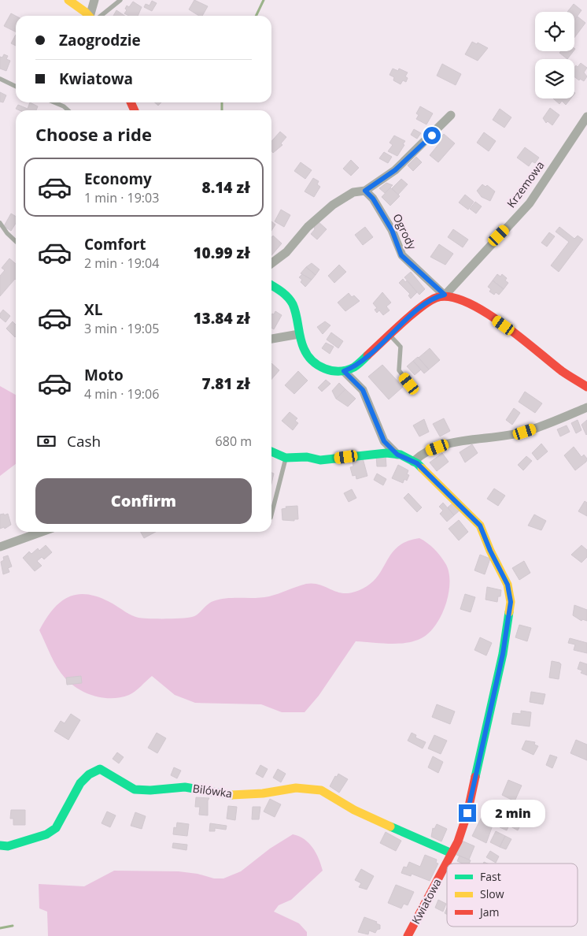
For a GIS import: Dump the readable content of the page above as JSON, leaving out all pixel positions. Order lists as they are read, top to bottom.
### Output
{
  "streets": {
    "street": [
      "Krzemowa",
      "Ogrody",
      "Bilówka",
      "Kwiatowa"
    ]
  },
  "crossings": [
    ["Krzemowa", "Ogrody"],
    ["Bilówka", "Kwiatowa"]
  ],
  "legend": ["Fast", "Slow", "Jam"],
  "page": {
    "banner": ["Zaogrodzie", "Kwiatowa"],
    "heading": "Choose a ride",
    "list": [
      {
        "name": "Economy",
        "note": "1 min · 19:03",
        "value": "8.14 zł"
      },
      {
        "name": "Comfort",
        "note": "2 min · 19:04",
        "value": "10.99 zł"
      },
      {
        "name": "XL",
        "note": "3 min · 19:05",
        "value": "13.84 zł"
      },
      {
        "name": "Moto",
        "note": "4 min · 19:06",
        "value": "7.81 zł"
      }
    ],
    "pay": ["Cash", "680 m"],
    "buttons": "Confirm",
    "bubble": "2 min"
  }
}
